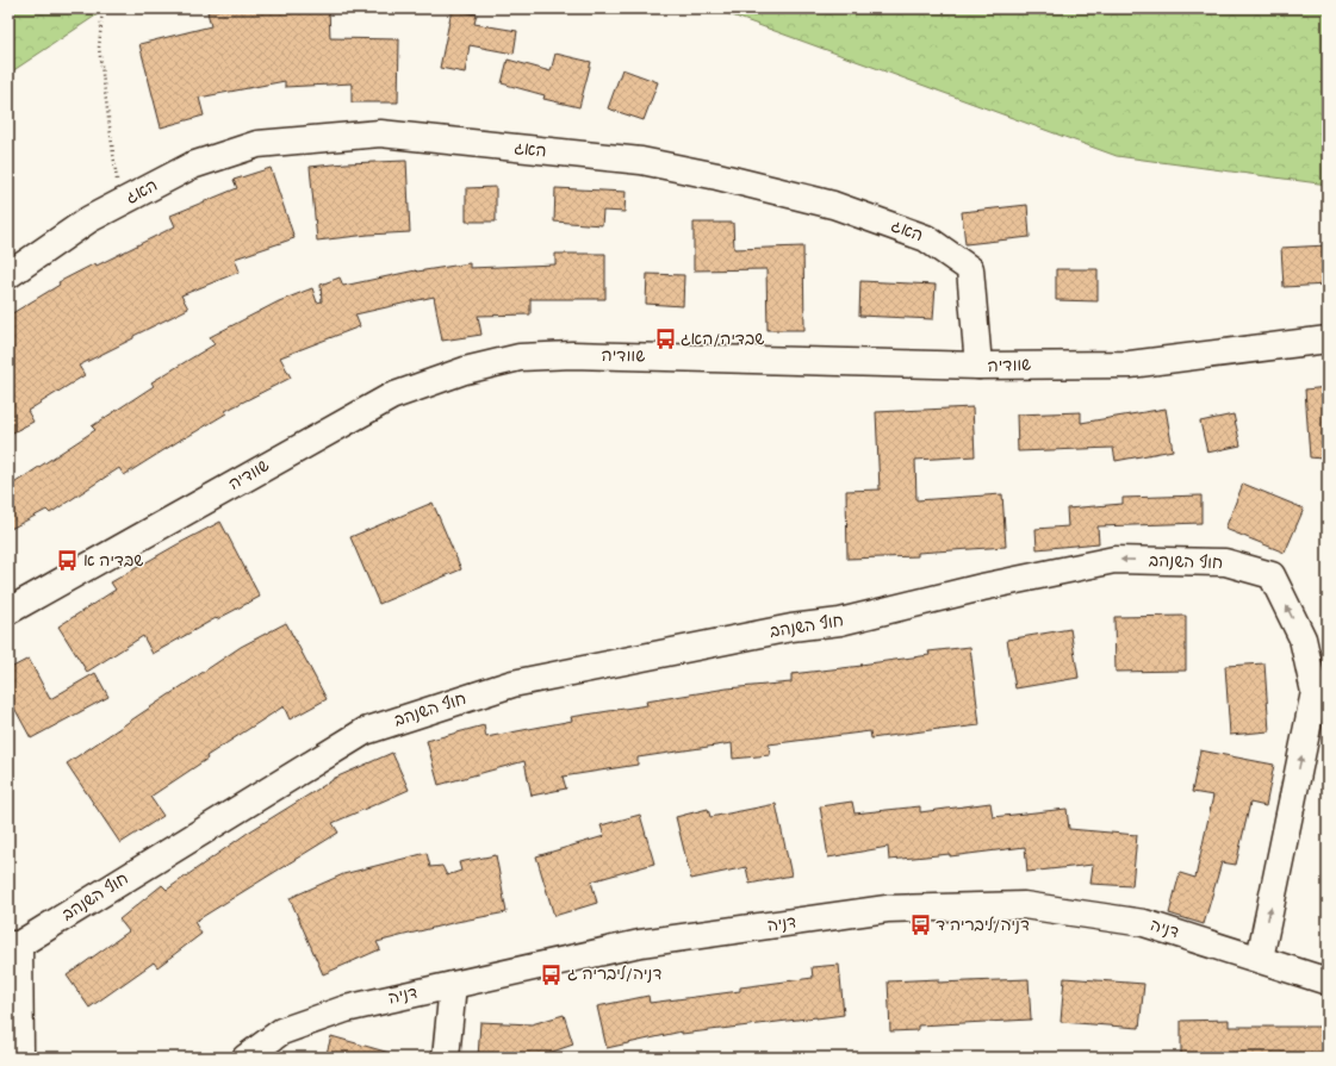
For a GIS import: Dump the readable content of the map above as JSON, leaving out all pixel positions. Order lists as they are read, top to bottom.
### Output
{
  "streets": {
    "street": [
      "האג",
      "שוודיה",
      "חוף השנהב",
      "דניה"
    ]
  },
  "crossings": [
    ["האג", "שוודיה"],
    ["חוף השנהב", "דניה"]
  ],
  "places": {
    "bus stop": [
      "שבדיה/האג",
      "שבדיה א",
      "דניה/ליבריה ד",
      "דניה/ליבריה ג"
    ]
  }
}
